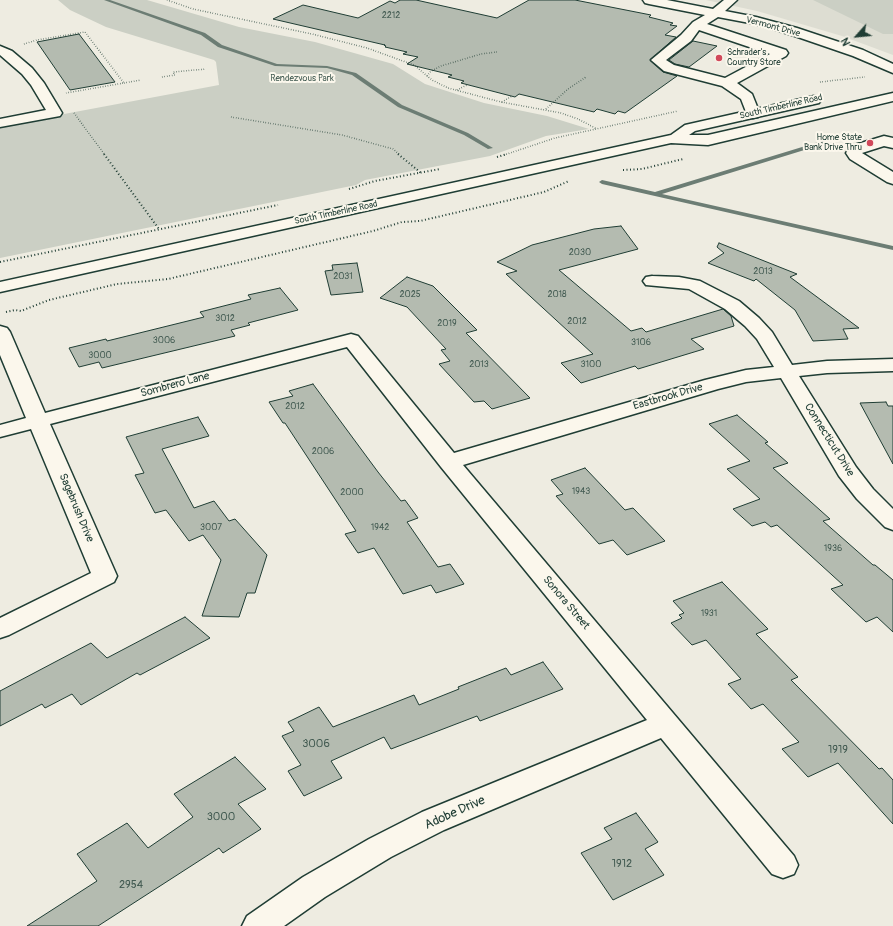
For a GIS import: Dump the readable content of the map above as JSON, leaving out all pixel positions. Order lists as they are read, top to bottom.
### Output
{
  "streets": {
    "street": [
      "Vermont Drive",
      "South Timberline Road",
      "Sombrero Lane",
      "Eastbrook Drive",
      "Connecticut Drive",
      "Sagebrush Drive",
      "Sonora Street",
      "Adobe Drive"
    ]
  },
  "crossings": [
    ["Sombrero Lane", "Sagebrush Drive"],
    ["Sombrero Lane", "Sonora Street"],
    ["Eastbrook Drive", "Connecticut Drive"],
    ["Eastbrook Drive", "Sonora Street"],
    ["Sonora Street", "Adobe Drive"]
  ],
  "parks": ["Rendezvous Park"],
  "places": ["Schrader's Country Store", "Home State Bank Drive Thru"],
  "house_numbers": [
    "2212",
    "2030",
    "2013",
    "2031",
    "2025",
    "2018",
    "3012",
    "2012",
    "2019",
    "3006",
    "3106",
    "3000",
    "2013",
    "3100",
    "2012",
    "2006",
    "1943",
    "2000",
    "3007",
    "1942",
    "1936",
    "1931",
    "3006",
    "1919",
    "3000",
    "1912",
    "2954"
  ],
  "north": "bottom left"
}
